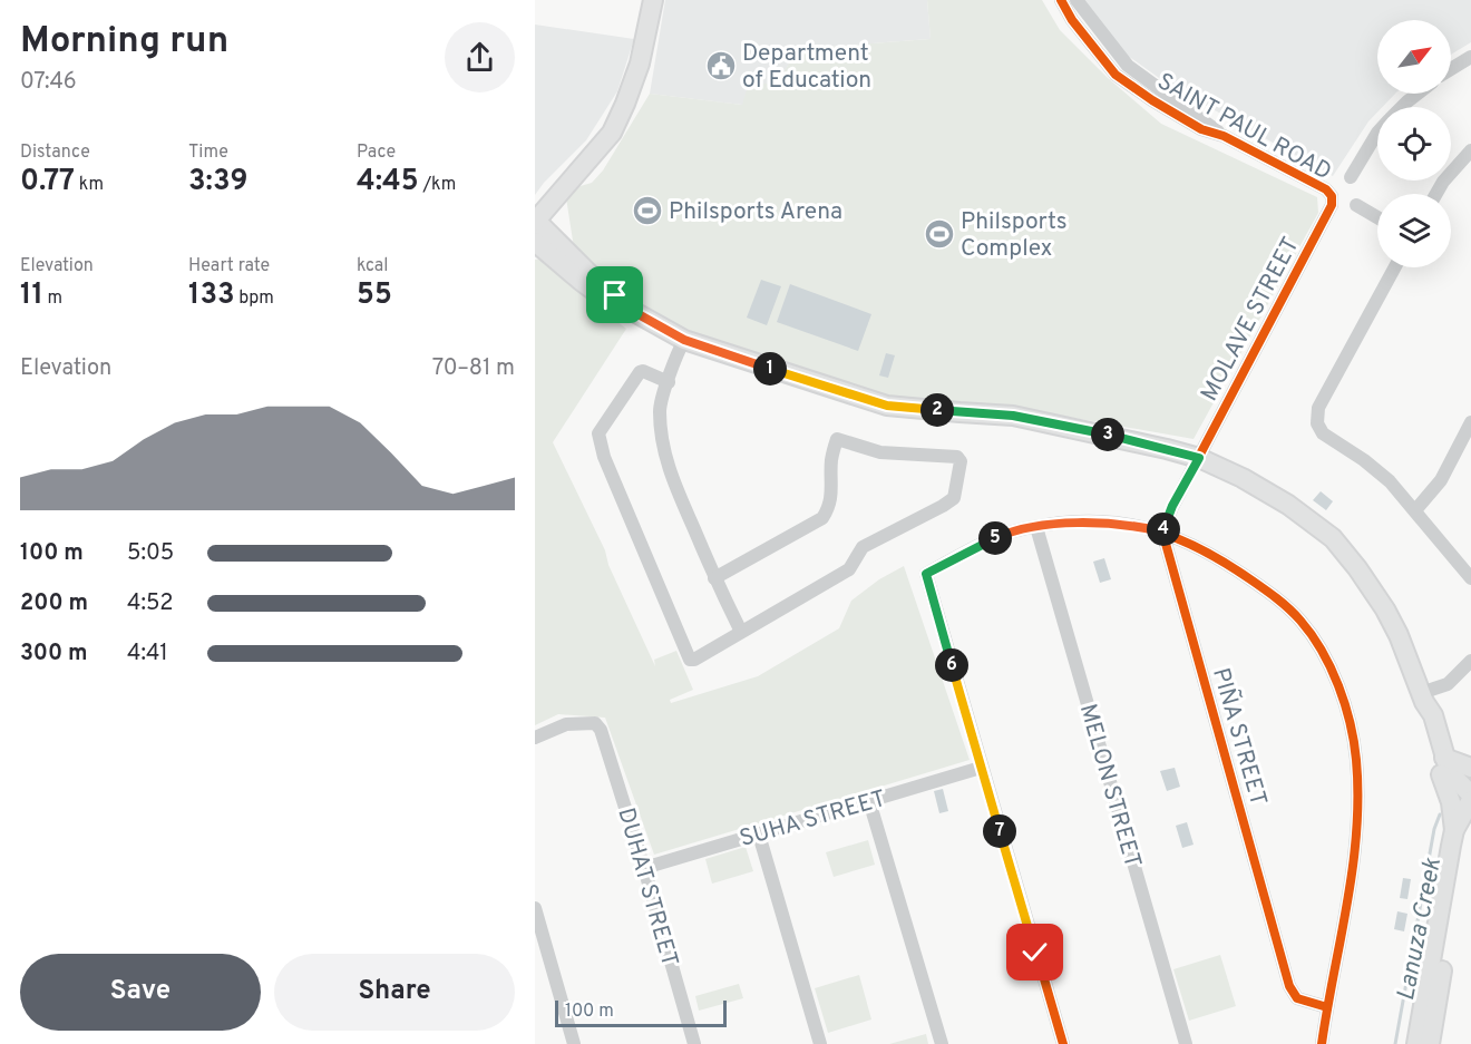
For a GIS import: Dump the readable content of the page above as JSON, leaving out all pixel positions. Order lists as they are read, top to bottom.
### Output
{
  "streets": {
    "street": [
      "SAINT PAUL ROAD",
      "MOLAVE STREET",
      "PIÑA STREET",
      "MELON STREET",
      "SUHA STREET",
      "DUHAT STREET"
    ]
  },
  "crossings": [
    ["SAINT PAUL ROAD", "MOLAVE STREET"],
    ["SUHA STREET", "DUHAT STREET"]
  ],
  "water": ["Lanuza Creek"],
  "places": {
    "public building": ["Department of Education"],
    "sports": ["Philsports Arena", "Philsports Complex"]
  },
  "scale_bar": "100 m",
  "north": "top right",
  "page": {
    "heading": ["Morning run", "07:46"],
    "stats": [
      ["Distance", "0.77 km"],
      ["Time", "3:39"],
      ["Pace", "4:45 /km"],
      ["Elevation", "11 m"],
      ["Heart rate", "133 bpm"],
      ["kcal", "55"]
    ],
    "chart": ["Elevation", "70–81 m"],
    "pins": [
      "1",
      "2",
      "3",
      "4",
      "5",
      "6",
      "7"
    ],
    "list": [
      {
        "name": "100 m",
        "note": "5:05"
      },
      {
        "name": "200 m",
        "note": "4:52"
      },
      {
        "name": "300 m",
        "note": "4:41"
      }
    ],
    "buttons": ["Save", "Share"],
    "scale": "100 m"
  }
}
